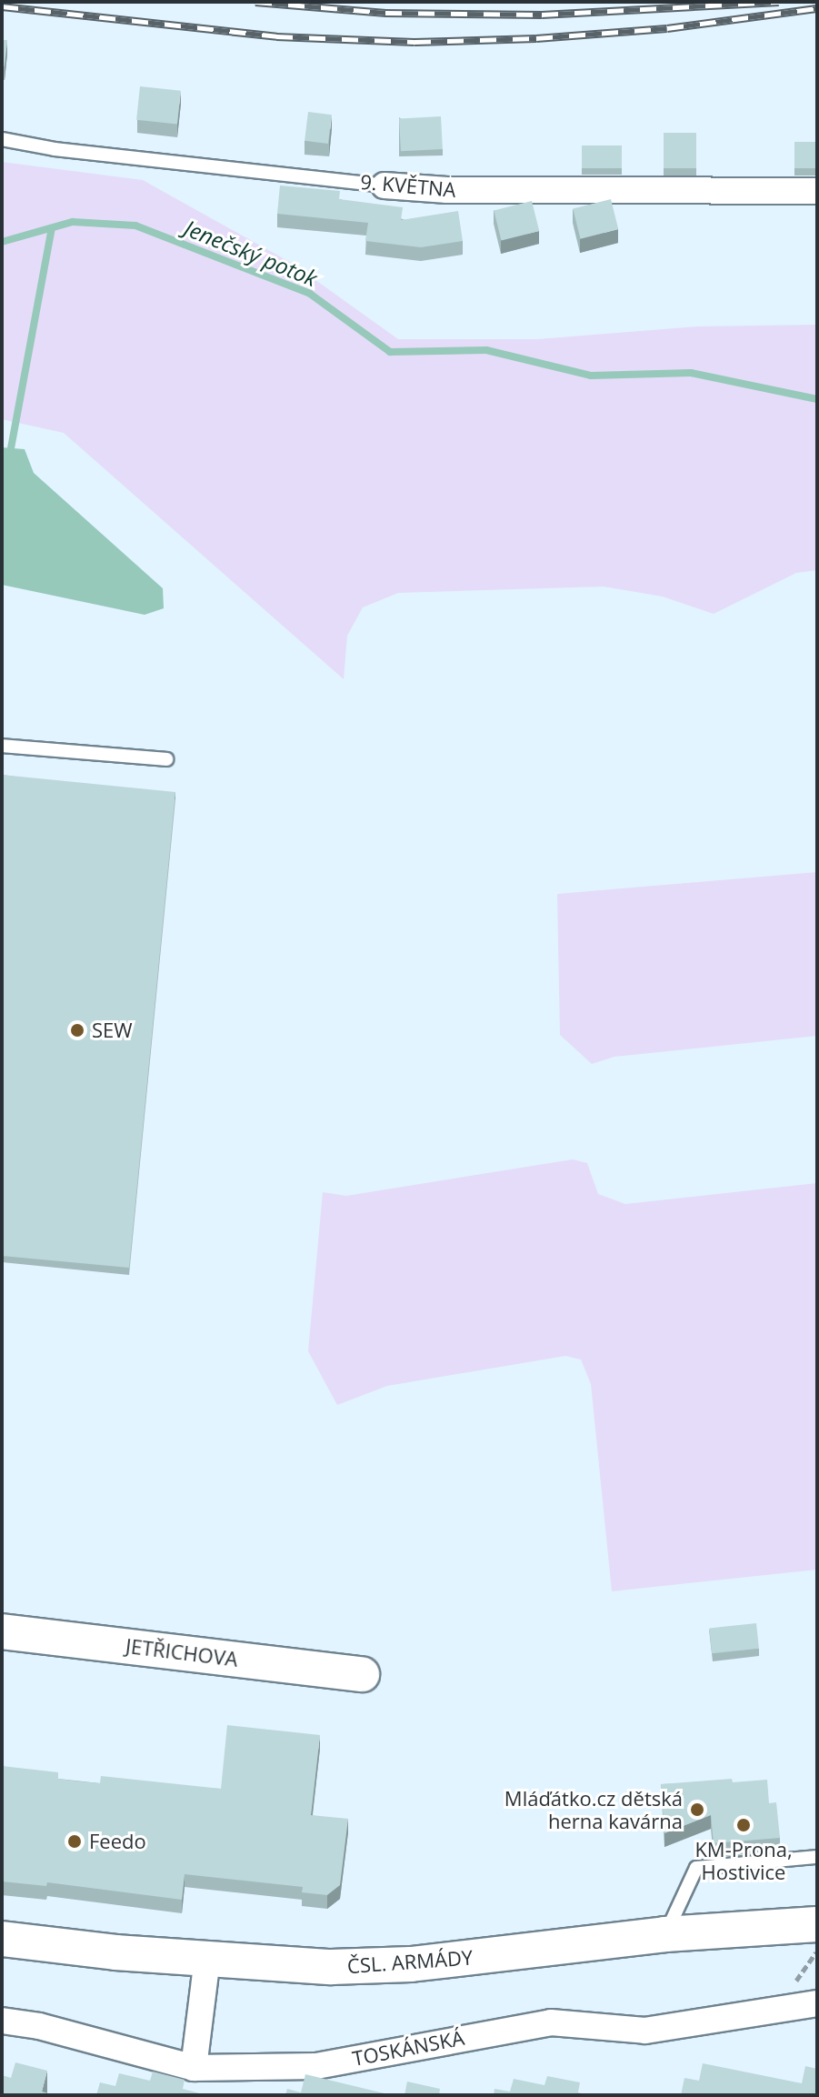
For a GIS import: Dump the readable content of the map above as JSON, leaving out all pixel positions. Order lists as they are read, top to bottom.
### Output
{
  "streets": {
    "main road": ["JETŘICHOVA", "ČSL. ARMÁDY"],
    "street": ["9. KVĚTNA", "TOSKÁNSKÁ"]
  },
  "water": ["Jenečský potok"],
  "places": [
    "SEW",
    "Mláďátko.cz dětská herna kavárna",
    "KM-Prona, Hostivice",
    "Feedo"
  ]
}
